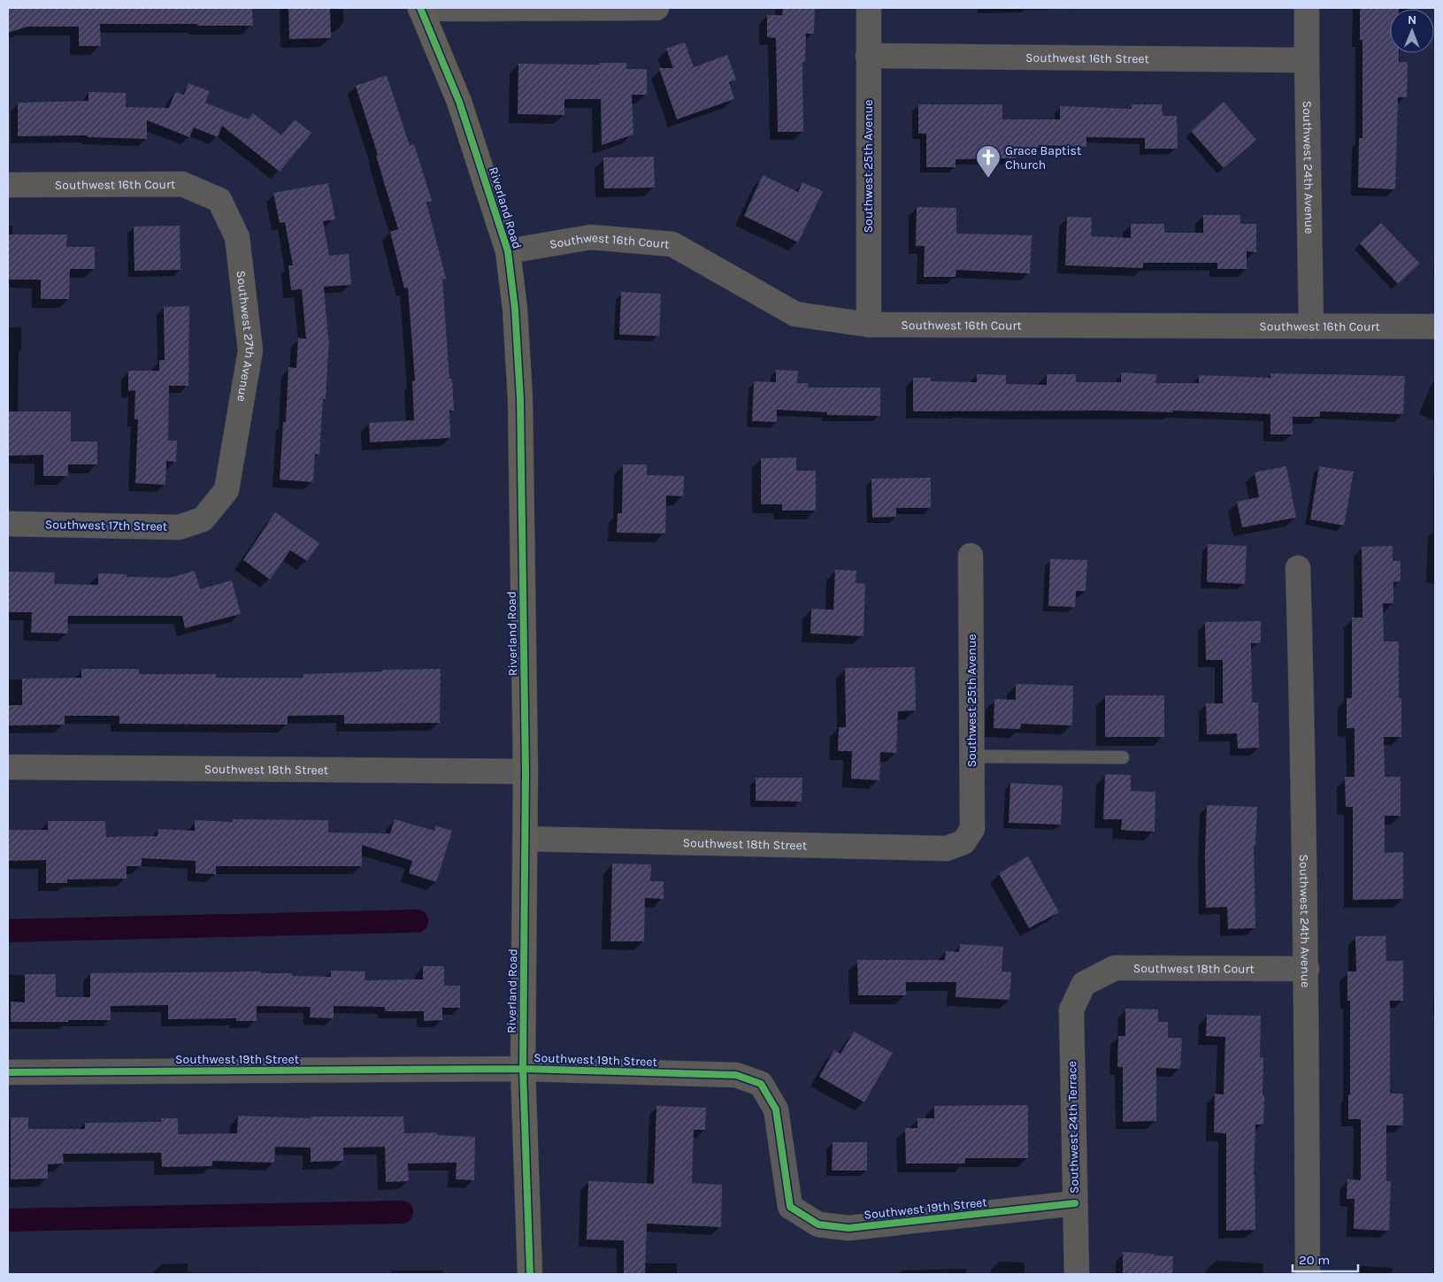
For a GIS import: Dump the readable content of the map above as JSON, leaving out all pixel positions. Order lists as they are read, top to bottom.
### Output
{
  "streets": {
    "street": [
      "Southwest 16th Street",
      "Southwest 25th Avenue",
      "Southwest 24th Avenue",
      "Southwest 16th Court",
      "Riverland Road",
      "Southwest 27th Avenue",
      "Southwest 17th Street",
      "Southwest 18th Street",
      "Southwest 18th Court",
      "Southwest 19th Street",
      "Southwest 24th Terrace"
    ]
  },
  "crossings": [
    ["Southwest 16th Street", "Southwest 25th Avenue"],
    ["Southwest 16th Street", "Southwest 24th Avenue"],
    ["Southwest 25th Avenue", "Southwest 16th Court"],
    ["Southwest 25th Avenue", "Southwest 18th Street"],
    ["Southwest 24th Avenue", "Southwest 16th Court"],
    ["Southwest 24th Avenue", "Southwest 18th Court"],
    ["Southwest 16th Court", "Riverland Road"],
    ["Southwest 16th Court", "Southwest 27th Avenue"],
    ["Riverland Road", "Southwest 18th Street"],
    ["Riverland Road", "Southwest 19th Street"],
    ["Southwest 27th Avenue", "Southwest 17th Street"],
    ["Southwest 18th Court", "Southwest 24th Terrace"],
    ["Southwest 19th Street", "Southwest 24th Terrace"]
  ],
  "places": {
    "church": ["Grace Baptist Church"]
  },
  "scale_bar": "20 m",
  "north": "top"
}
